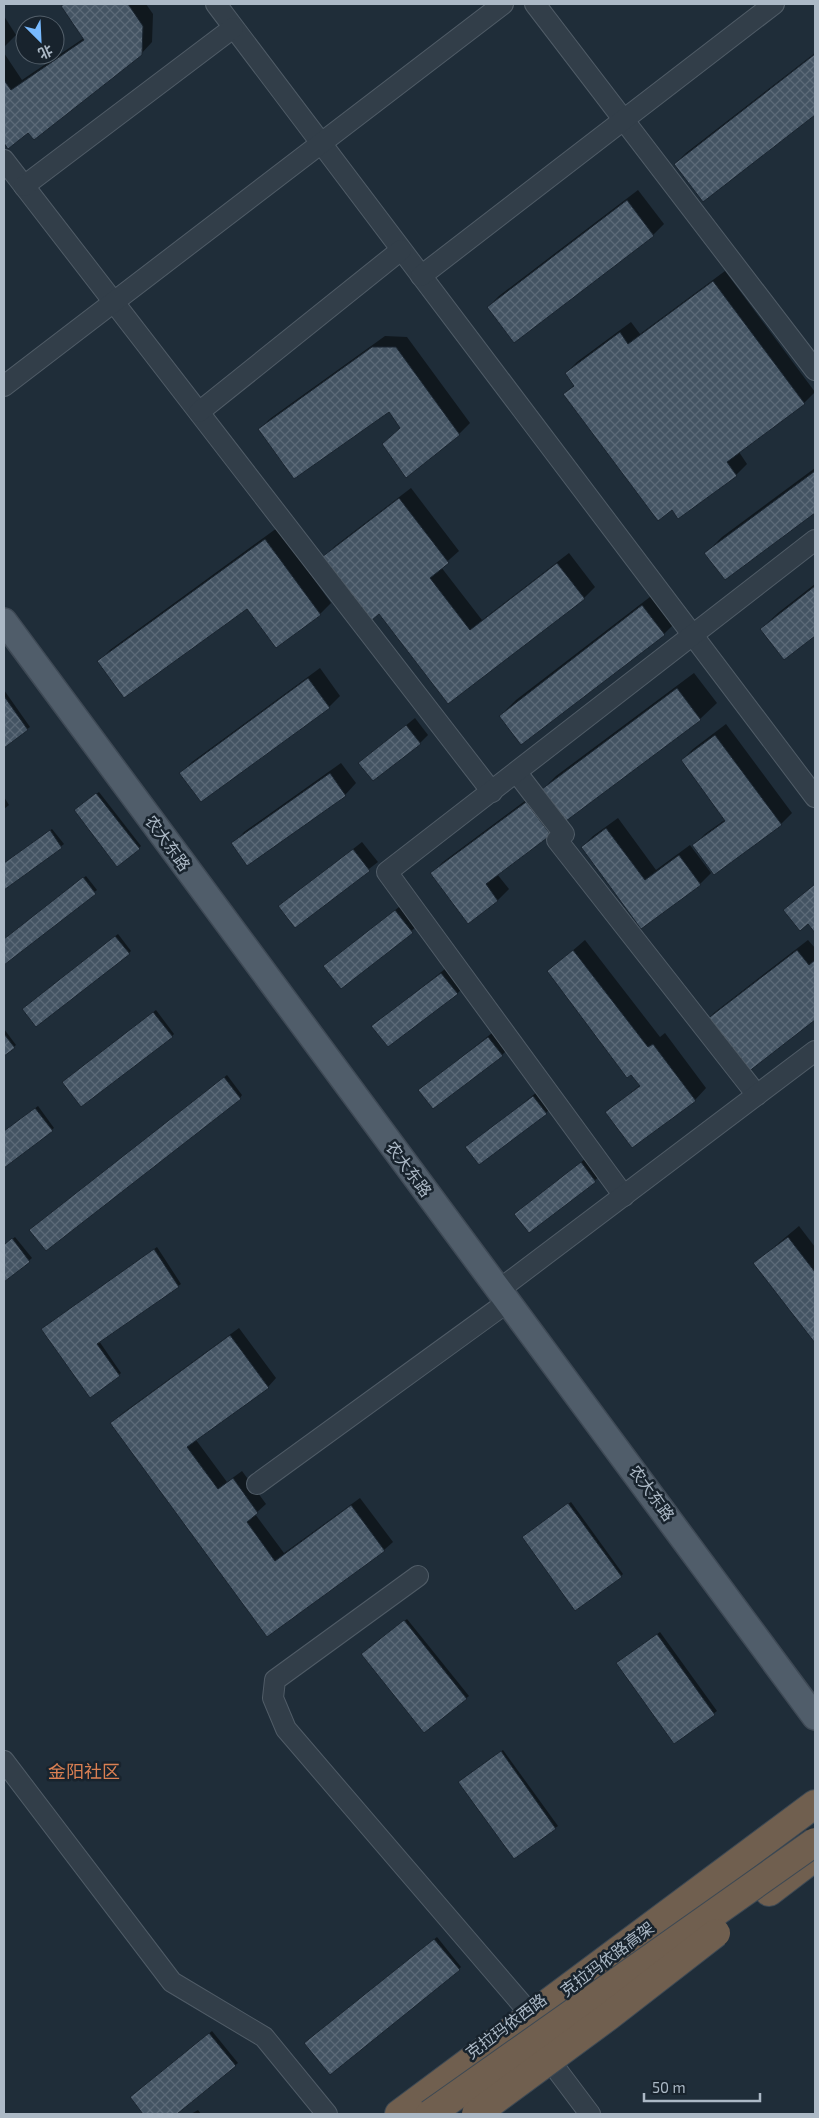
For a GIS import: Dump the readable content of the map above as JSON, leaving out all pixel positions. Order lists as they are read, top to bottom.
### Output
{
  "streets": {
    "highway": ["克拉玛依路高架"],
    "main road": ["农大东路", "克拉玛依西路"]
  },
  "crossings": [
    ["克拉玛依路高架", "克拉玛依西路"]
  ],
  "districts": ["金阳社区"],
  "scale_bar": "50 m",
  "north": "bottom right"
}
